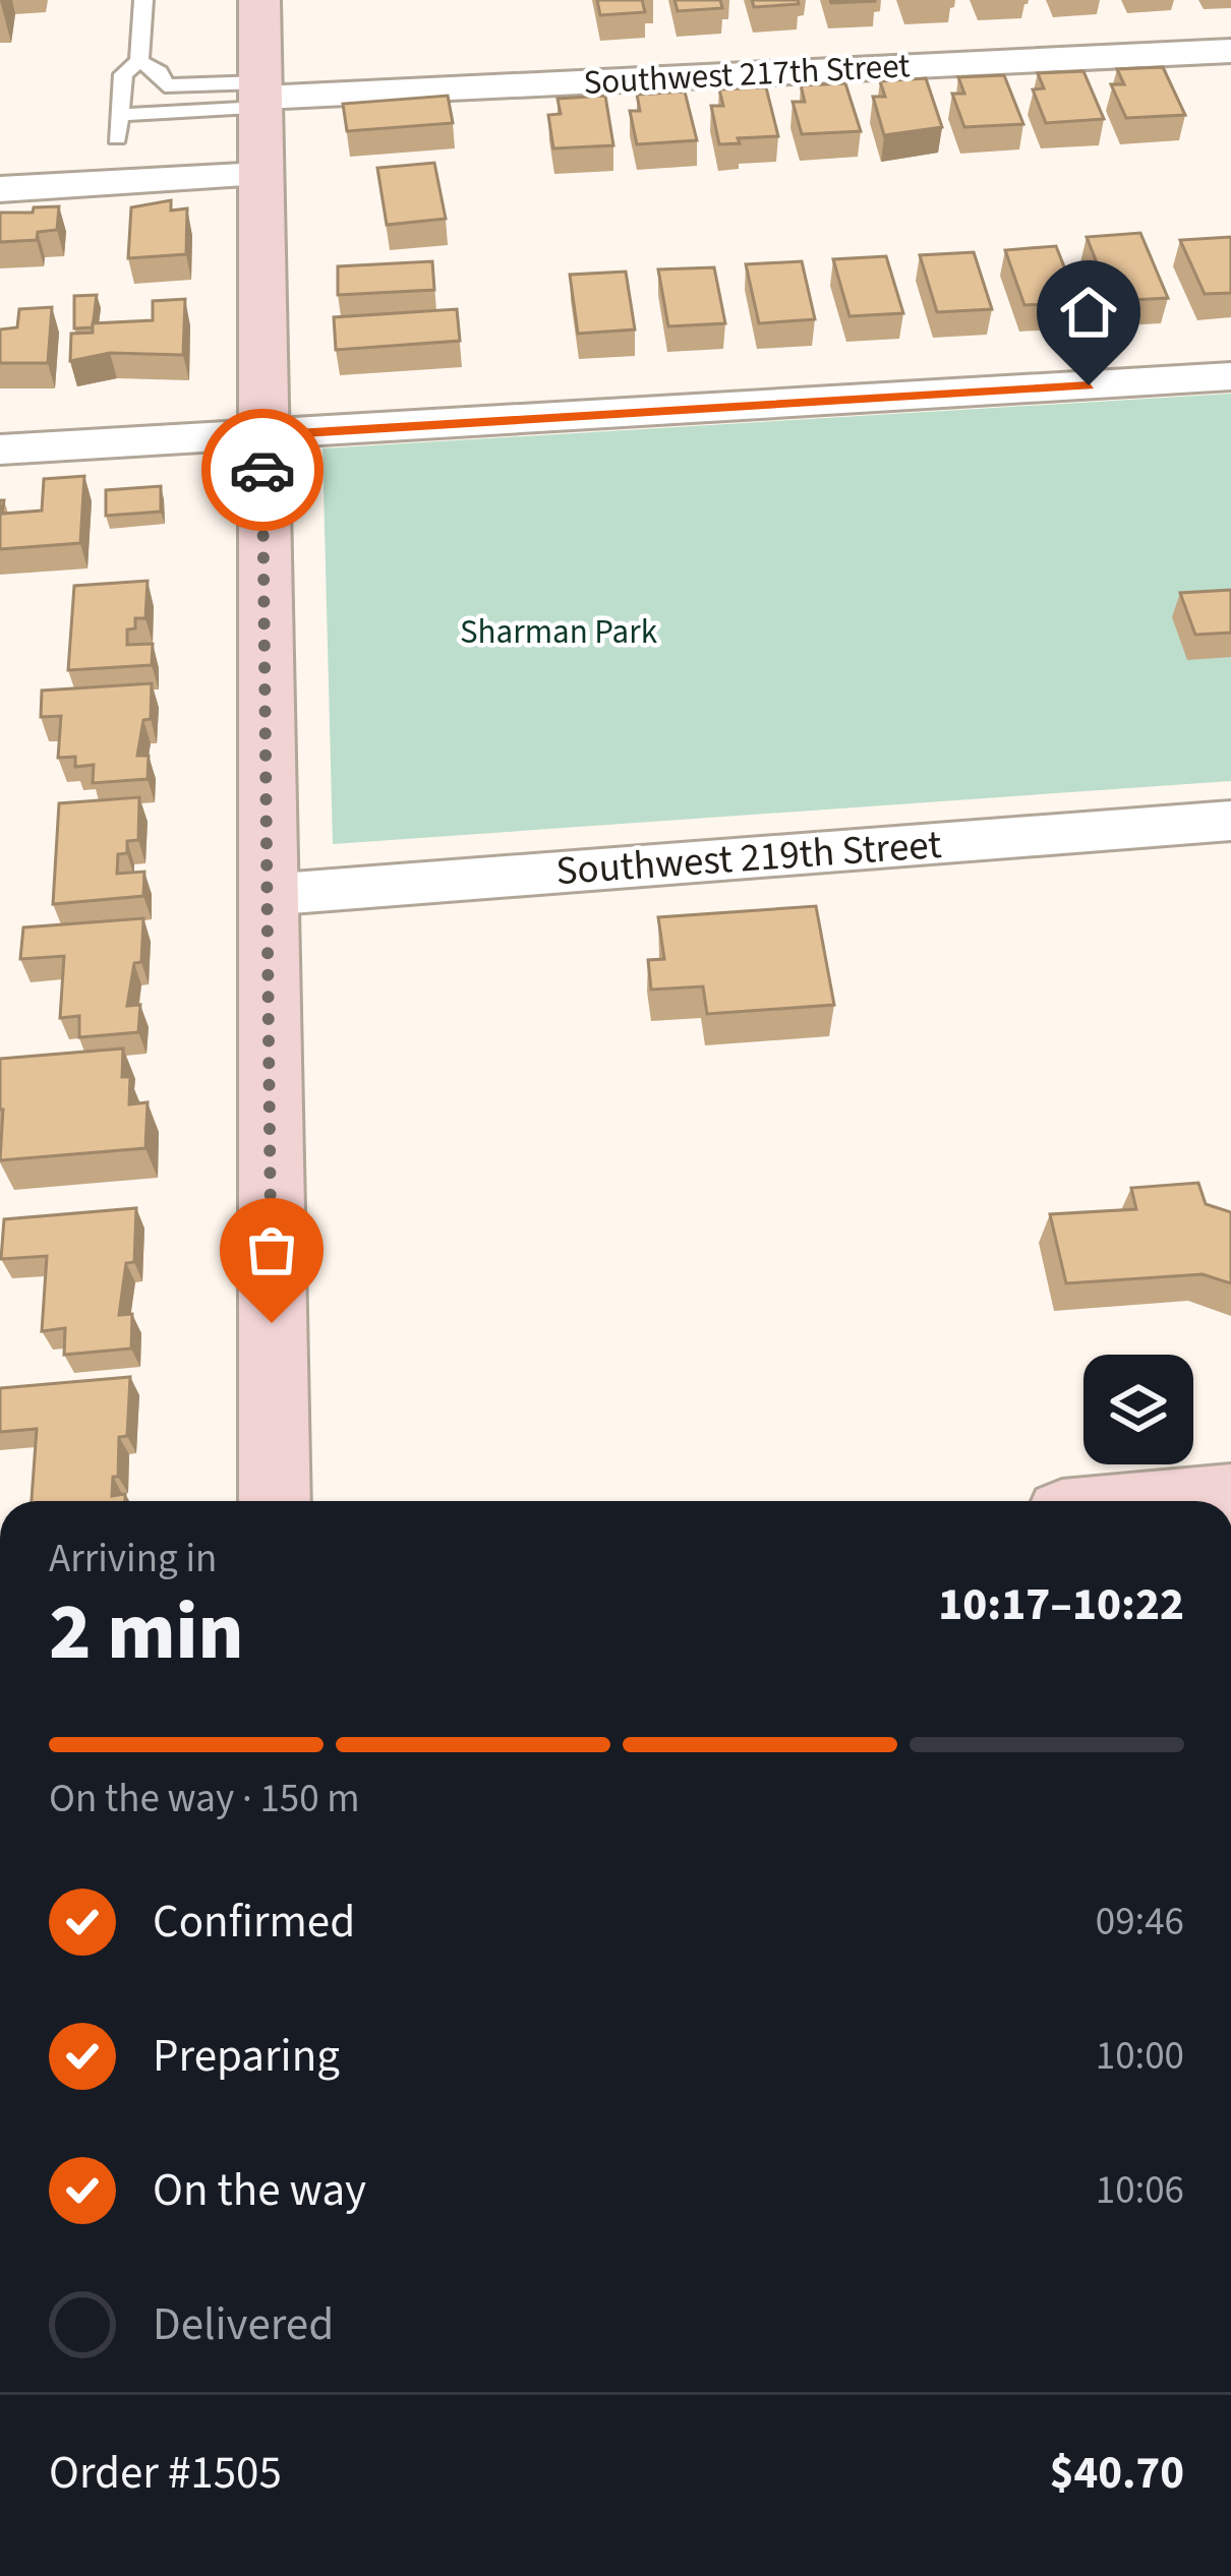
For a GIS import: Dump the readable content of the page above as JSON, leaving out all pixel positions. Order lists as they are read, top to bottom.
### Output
{
  "streets": {
    "street": ["Southwest 217th Street", "Southwest 219th Street"]
  },
  "parks": ["Sharman Park"],
  "page": {
    "heading": ["2 min", "Arriving in", "10:17–10:22"],
    "panel": ["Order #1505", "$40.70"],
    "bar": "On the way · 150 m",
    "list": [
      ["Confirmed", "09:46"],
      ["Preparing", "10:00"],
      ["On the way", "10:06"],
      "Delivered"
    ]
  }
}
